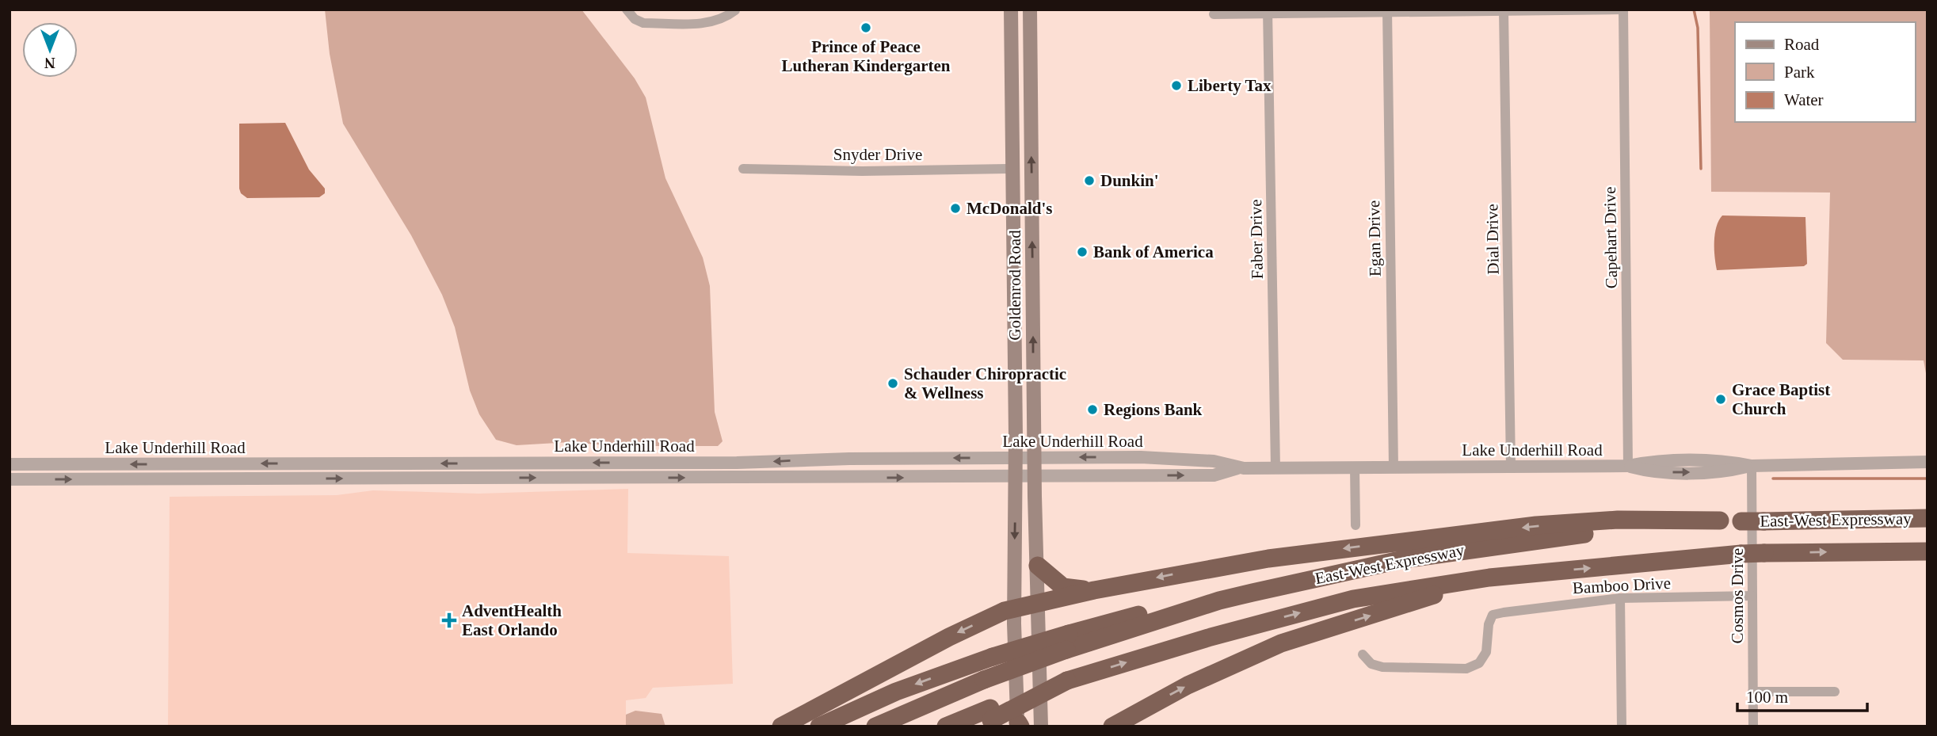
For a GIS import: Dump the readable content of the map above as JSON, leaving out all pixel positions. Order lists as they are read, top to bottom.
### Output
{
  "streets": {
    "highway": ["East-West Expressway"],
    "main road": ["Goldenrod Road"],
    "street": [
      "Snyder Drive",
      "Capehart Drive",
      "Egan Drive",
      "Faber Drive",
      "Dial Drive",
      "Lake Underhill Road",
      "Bamboo Drive",
      "Cosmos Drive"
    ]
  },
  "crossings": [
    ["Snyder Drive", "Goldenrod Road"],
    ["Capehart Drive", "Lake Underhill Road"],
    ["Egan Drive", "Lake Underhill Road"],
    ["Faber Drive", "Lake Underhill Road"],
    ["Dial Drive", "Lake Underhill Road"],
    ["Goldenrod Road", "Lake Underhill Road"],
    ["Lake Underhill Road", "Cosmos Drive"],
    ["Bamboo Drive", "Cosmos Drive"]
  ],
  "places": {
    "other": [
      "Prince of Peace Lutheran Kindergarten",
      "Liberty Tax",
      "Dunkin'",
      "McDonald's",
      "Bank of America",
      "Schauder Chiropractic & Wellness",
      "Grace Baptist Church",
      "Regions Bank"
    ],
    "health": ["AdventHealth East Orlando"]
  },
  "legend": ["Road", "Park", "Water"],
  "scale_bar": "100 m",
  "north": "bottom"
}
